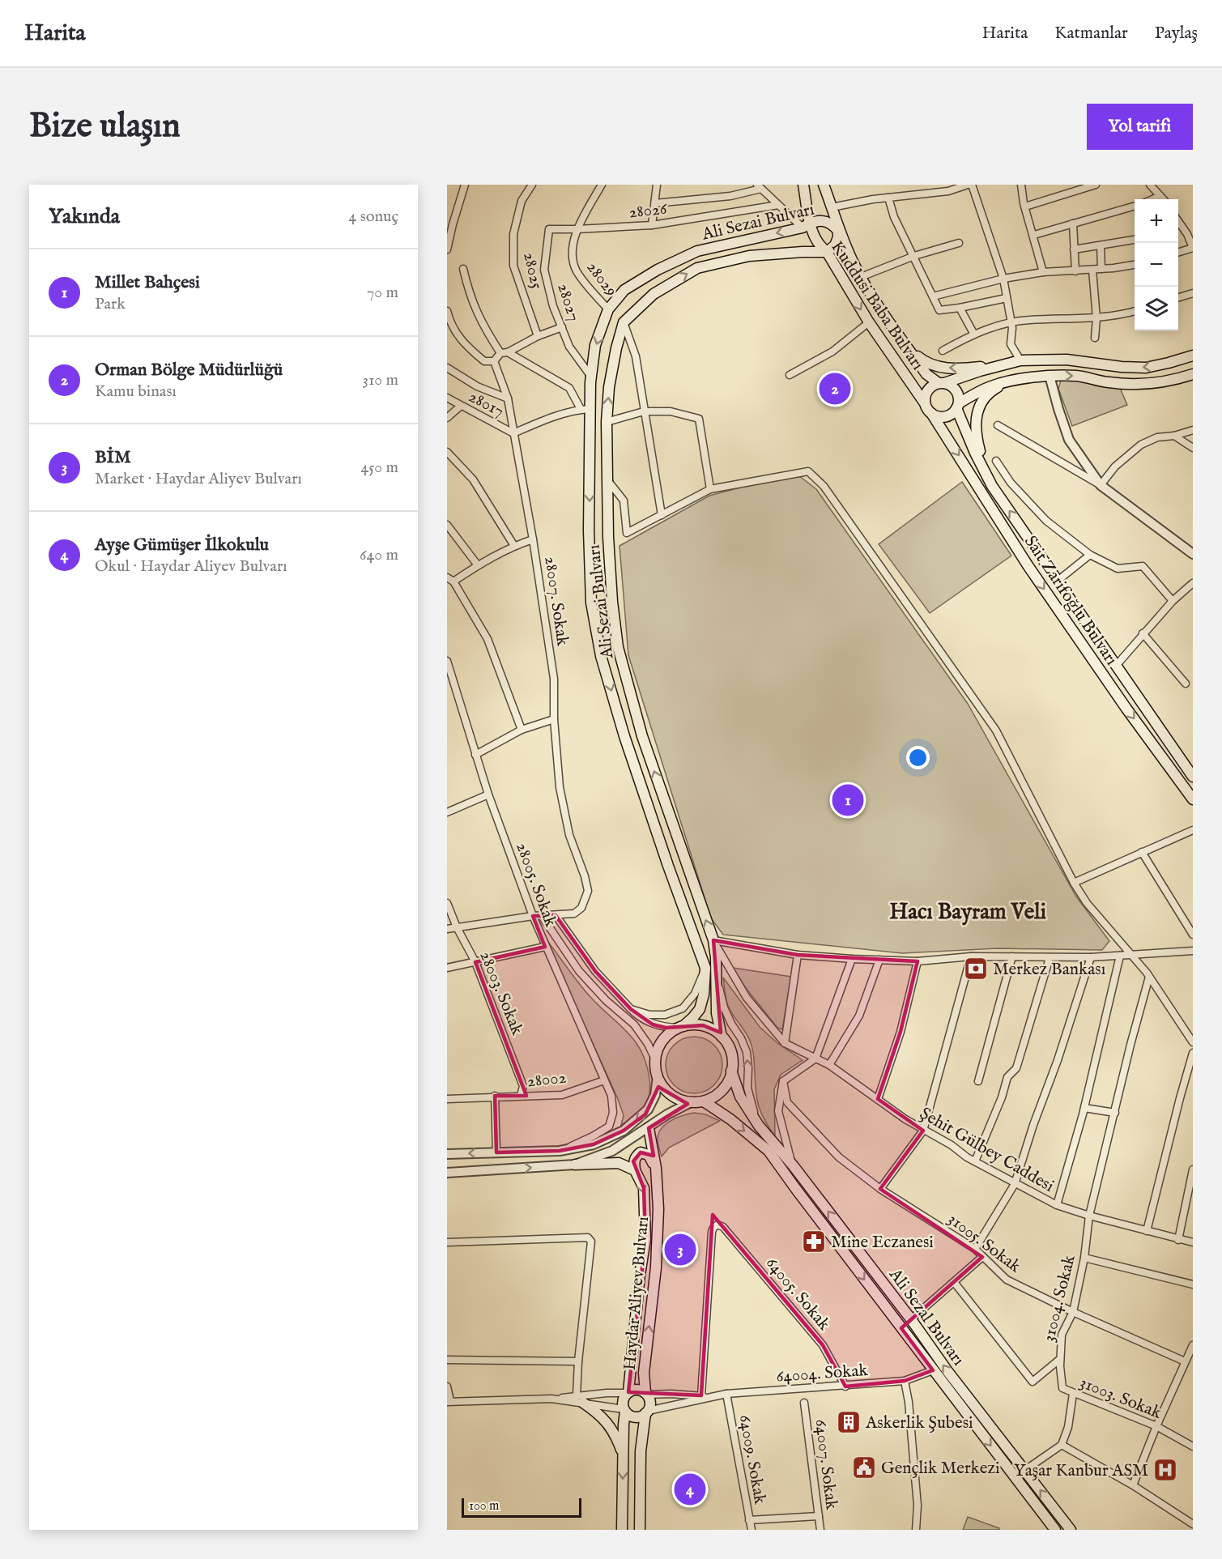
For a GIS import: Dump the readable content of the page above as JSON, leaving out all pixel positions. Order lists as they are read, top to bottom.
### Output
{
  "streets": {
    "main road": [
      "Ali Sezai Bulvarı",
      "Kuddusi Baba Bulvarı",
      "Sait Zarifoğlu Bulvarı",
      "Haydar Aliyev Bulvarı",
      "Ali Sezal Bulvarı"
    ],
    "street": [
      "28026",
      "28025",
      "28029",
      "28027",
      "28017",
      "28007. Sokak",
      "28005. Sokak",
      "28003. Sokak",
      "28002",
      "Şehit Gülbey Caddesi",
      "31005. Sokak",
      "64005. Sokak",
      "31004. Sokak",
      "64004. Sokak",
      "31003. Sokak",
      "64009. Sokak",
      "64007. Sokak"
    ]
  },
  "crossings": [
    ["28026", "28029"],
    ["28026", "28027"],
    ["Ali Sezai Bulvarı", "28029"],
    ["Ali Sezai Bulvarı", "28027"],
    ["Ali Sezai Bulvarı", "Kuddusi Baba Bulvarı"],
    ["Ali Sezai Bulvarı", "Ali Sezal Bulvarı"],
    ["Kuddusi Baba Bulvarı", "Sait Zarifoğlu Bulvarı"],
    ["28017", "28007. Sokak"],
    ["28005. Sokak", "28002"],
    ["28003. Sokak", "28002"],
    ["Şehit Gülbey Caddesi", "31004. Sokak"],
    ["31005. Sokak", "31004. Sokak"],
    ["Haydar Aliyev Bulvarı", "64004. Sokak"],
    ["64005. Sokak", "64004. Sokak"],
    ["31004. Sokak", "31003. Sokak"],
    ["Ali Sezal Bulvarı", "64004. Sokak"],
    ["64004. Sokak", "64009. Sokak"]
  ],
  "districts": ["Hacı Bayram Veli"],
  "places": {
    "bank": ["Merkez Bankası"],
    "pharmacy": ["Mine Eczanesi"],
    "building": ["Askerlik Şubesi"],
    "public building": ["Gençlik Merkezi"],
    "hospital": ["Yaşar Kanbur ASM"]
  },
  "scale_bar": "100 m",
  "page": {
    "header": "Harita",
    "nav": ["Harita", "Katmanlar", "Paylaş"],
    "buttons": "Yol tarifi",
    "title": "Bize ulaşın",
    "heading": ["Yakında", "4 sonuç"],
    "map_buttons": ["+", "−"],
    "list": [
      {
        "mark": "1",
        "name": "Millet Bahçesi",
        "note": "Park",
        "value": "70 m"
      },
      {
        "mark": "2",
        "name": "Orman Bölge Müdürlüğü",
        "note": "Kamu binası",
        "value": "310 m"
      },
      {
        "mark": "3",
        "name": "BİM",
        "note": "Market · Haydar Aliyev Bulvarı",
        "value": "450 m"
      },
      {
        "mark": "4",
        "name": "Ayşe Gümüşer İlkokulu",
        "note": "Okul · Haydar Aliyev Bulvarı",
        "value": "640 m"
      }
    ],
    "pins": [
      "2",
      "1",
      "3",
      "4"
    ],
    "scale": "100 m"
  }
}
